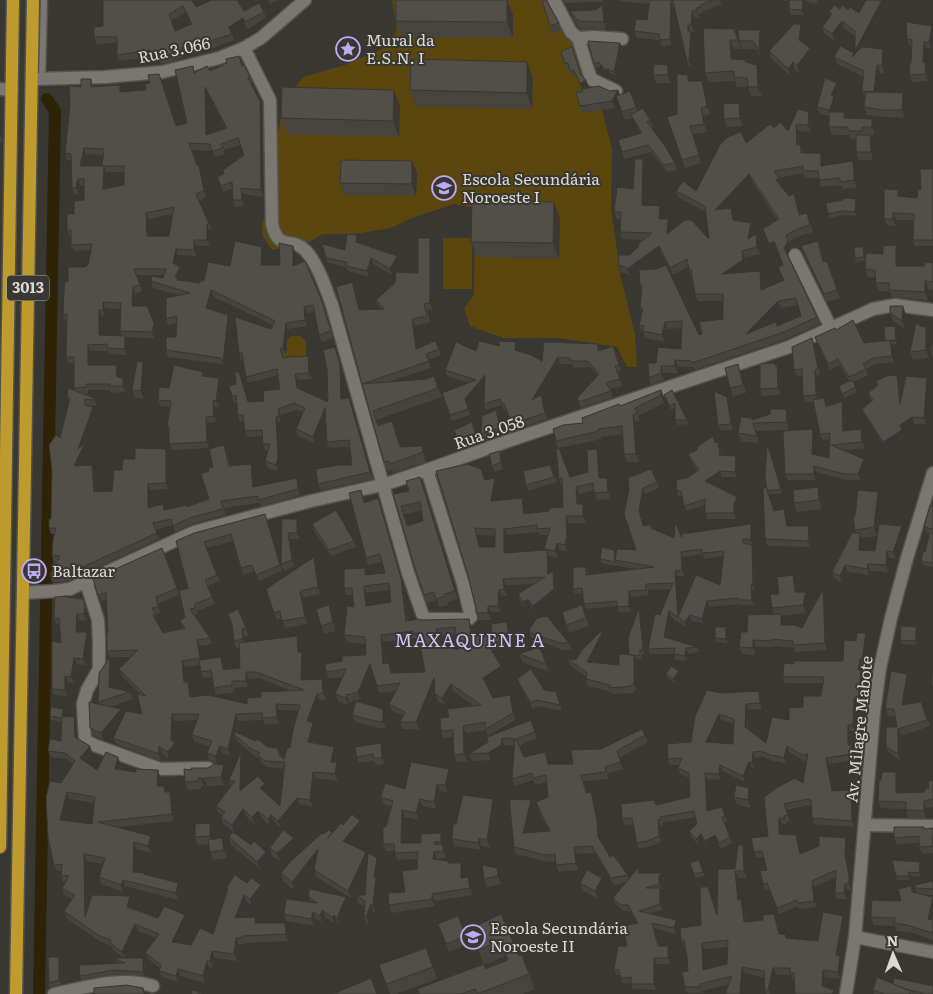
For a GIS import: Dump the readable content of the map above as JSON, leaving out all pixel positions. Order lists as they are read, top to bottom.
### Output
{
  "streets": {
    "main road": ["3013"],
    "street": ["Rua 3.066", "Rua 3.058", "Av. Milagre Mabote"]
  },
  "crossings": [
    ["Rua 3.066", "3013"],
    ["3013", "Rua 3.058"]
  ],
  "districts": ["MAXAQUENE A"],
  "places": {
    "place": ["Mural da E.S.N. I"],
    "school or university": ["Escola Secundária Noroeste I", "Escola Secundária Noroeste II"],
    "bus stop": ["Baltazar"]
  },
  "north": "top"
}
